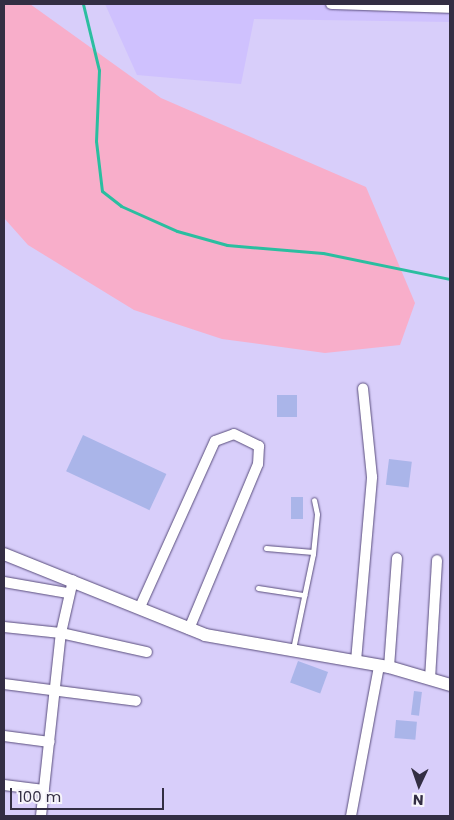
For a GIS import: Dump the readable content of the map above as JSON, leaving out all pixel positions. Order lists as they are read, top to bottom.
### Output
{
  "scale_bar": "100 m",
  "north": "bottom"
}
